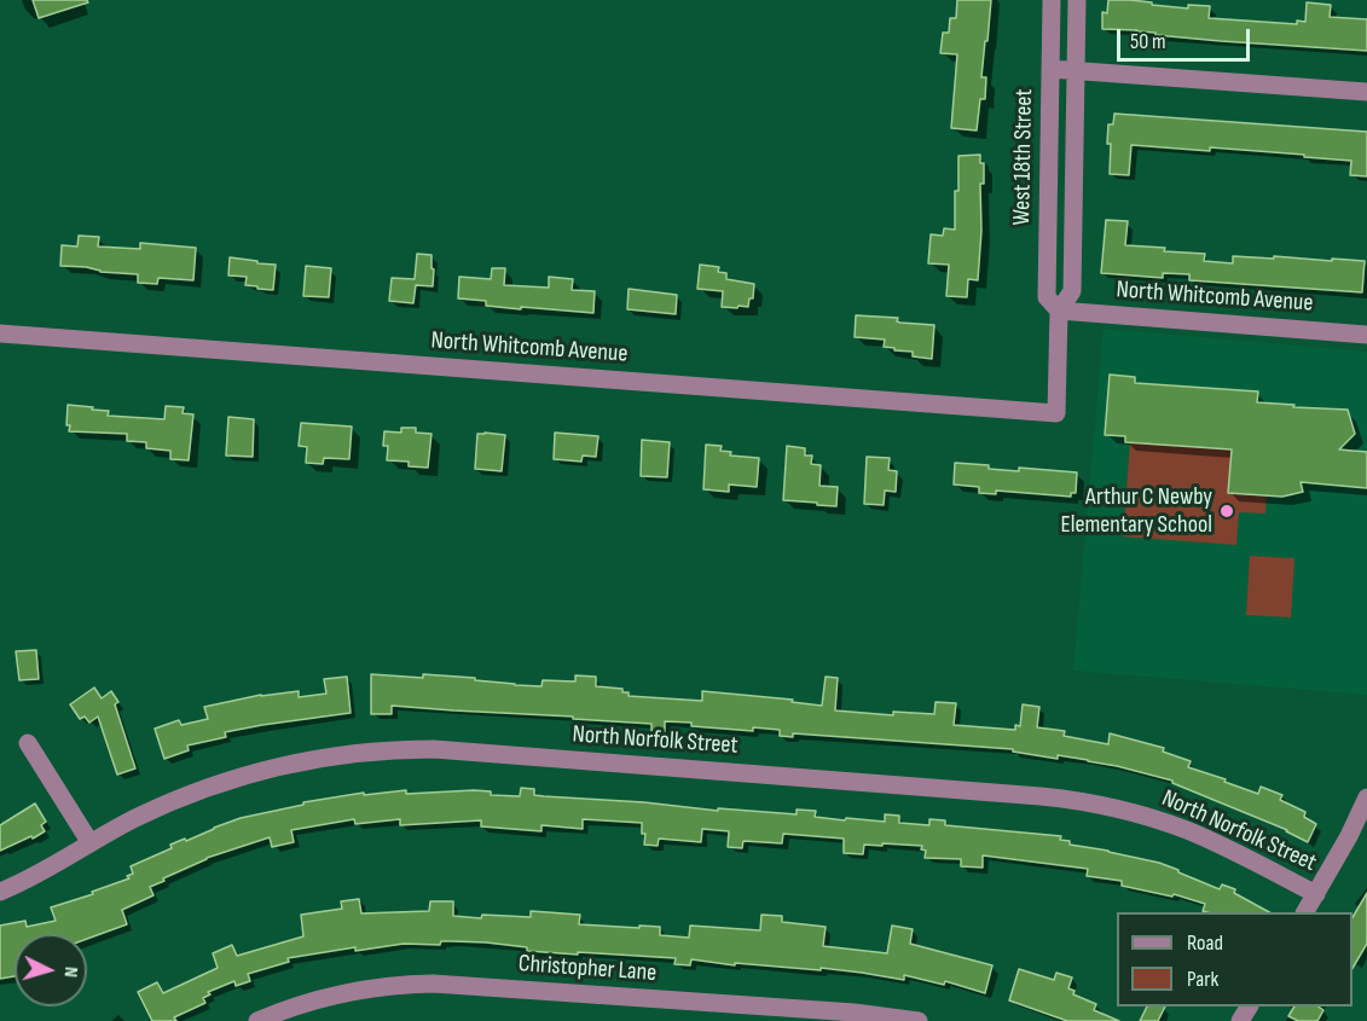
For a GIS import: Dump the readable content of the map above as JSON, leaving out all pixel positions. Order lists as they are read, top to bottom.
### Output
{
  "streets": {
    "street": [
      "West 18th Street",
      "North Whitcomb Avenue",
      "North Norfolk Street",
      "Christopher Lane"
    ]
  },
  "crossings": [
    ["West 18th Street", "North Whitcomb Avenue"]
  ],
  "places": ["Arthur C Newby Elementary School"],
  "legend": ["Road", "Park"],
  "scale_bar": "50 m",
  "north": "right"
}
